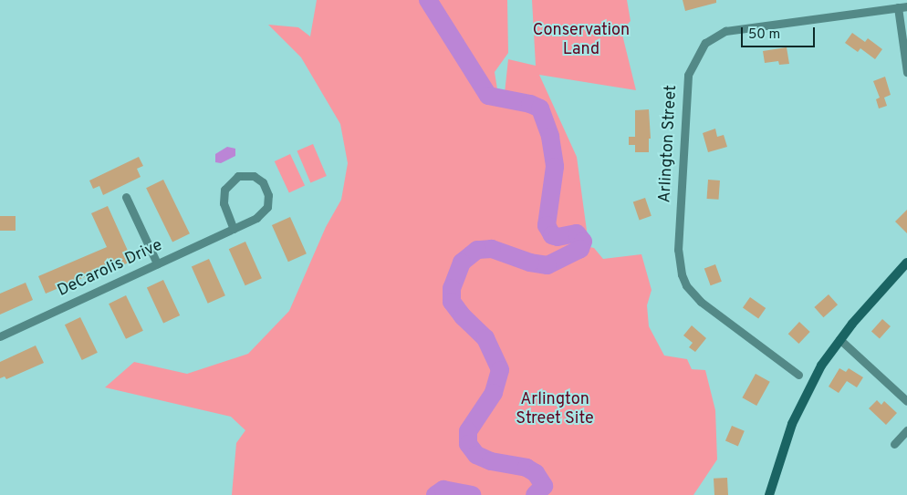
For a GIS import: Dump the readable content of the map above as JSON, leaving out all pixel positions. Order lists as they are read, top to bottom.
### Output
{
  "streets": {
    "street": ["Arlington Street", "DeCarolis Drive"]
  },
  "parks": ["Conservation Land", "Arlington Street Site"],
  "scale_bar": "50 m"
}
